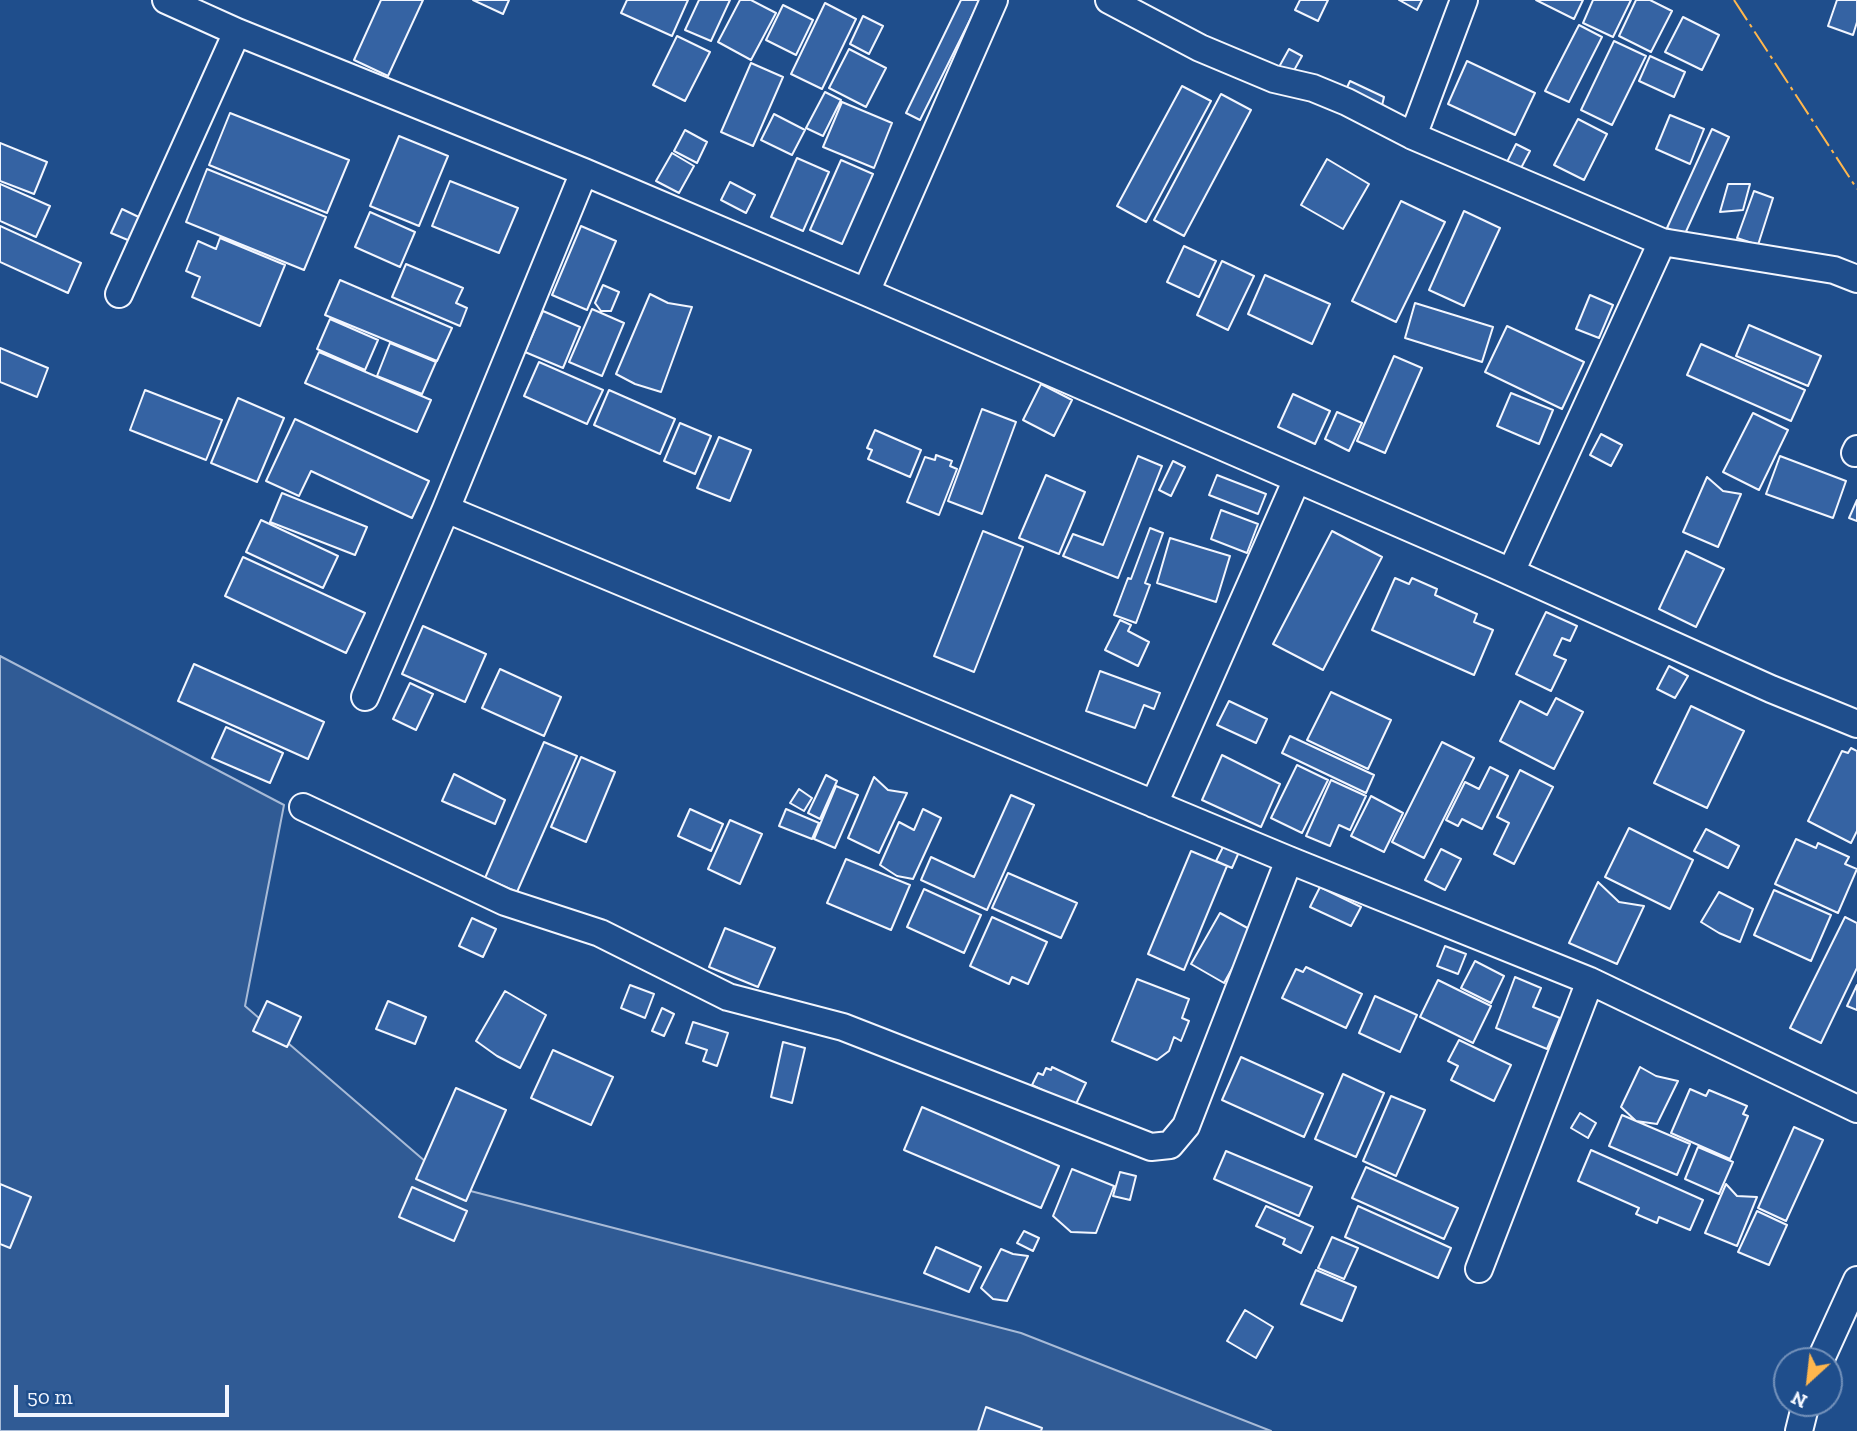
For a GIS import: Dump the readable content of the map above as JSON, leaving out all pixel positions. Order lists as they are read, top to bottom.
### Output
{
  "scale_bar": "50 m",
  "north": "bottom left"
}
